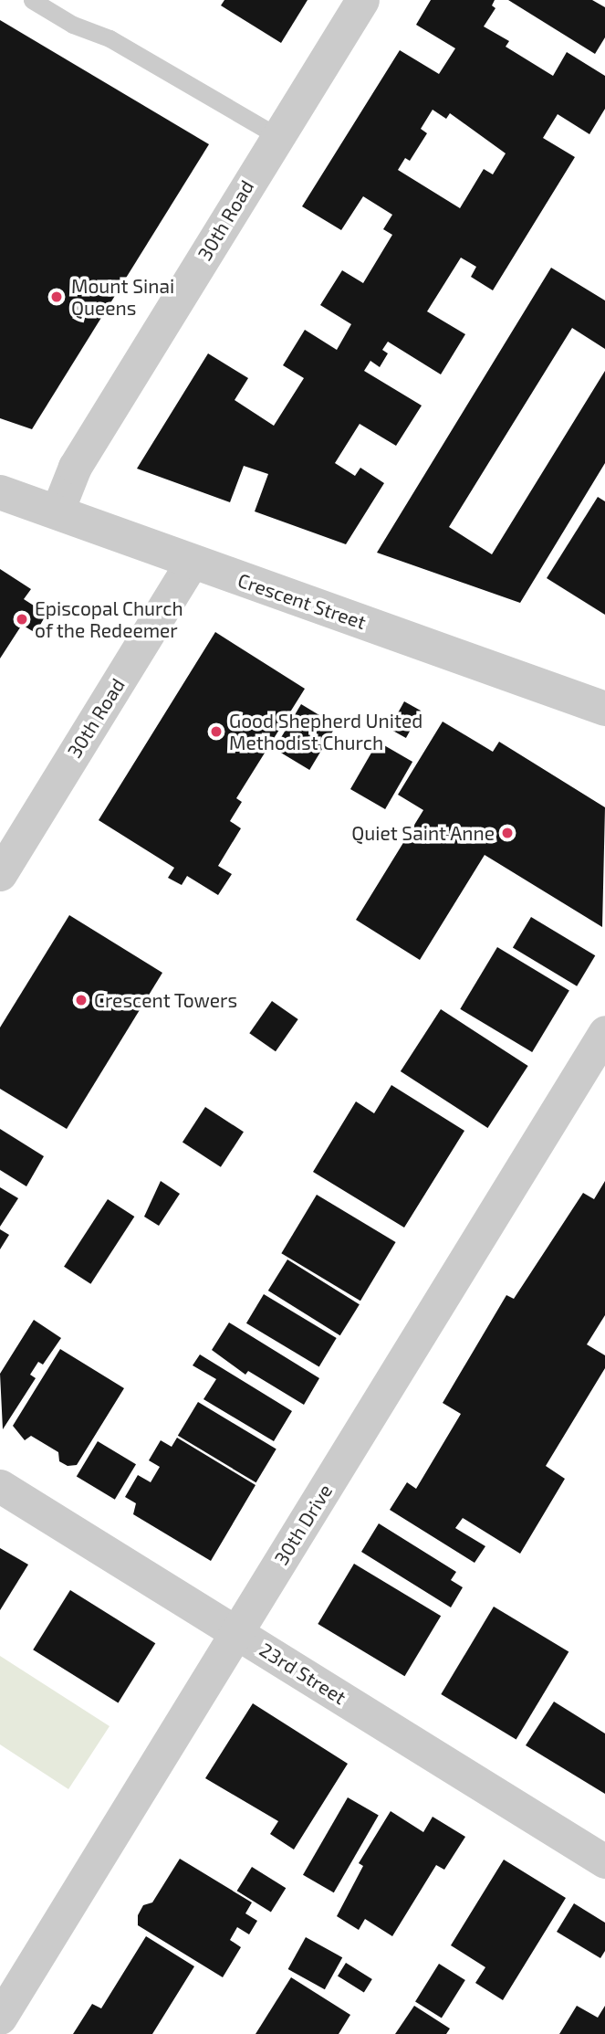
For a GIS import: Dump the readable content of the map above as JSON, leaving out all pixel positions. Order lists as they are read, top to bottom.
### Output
{
  "streets": {
    "street": [
      "30th Road",
      "Crescent Street",
      "30th Drive",
      "23rd Street"
    ]
  },
  "crossings": [
    ["30th Road", "Crescent Street"],
    ["30th Drive", "23rd Street"]
  ],
  "places": [
    "Mount Sinai Queens",
    "Episcopal Church of the Redeemer",
    "Good Shepherd United Methodist Church",
    "Quiet Saint Anne",
    "Crescent Towers"
  ]
}
